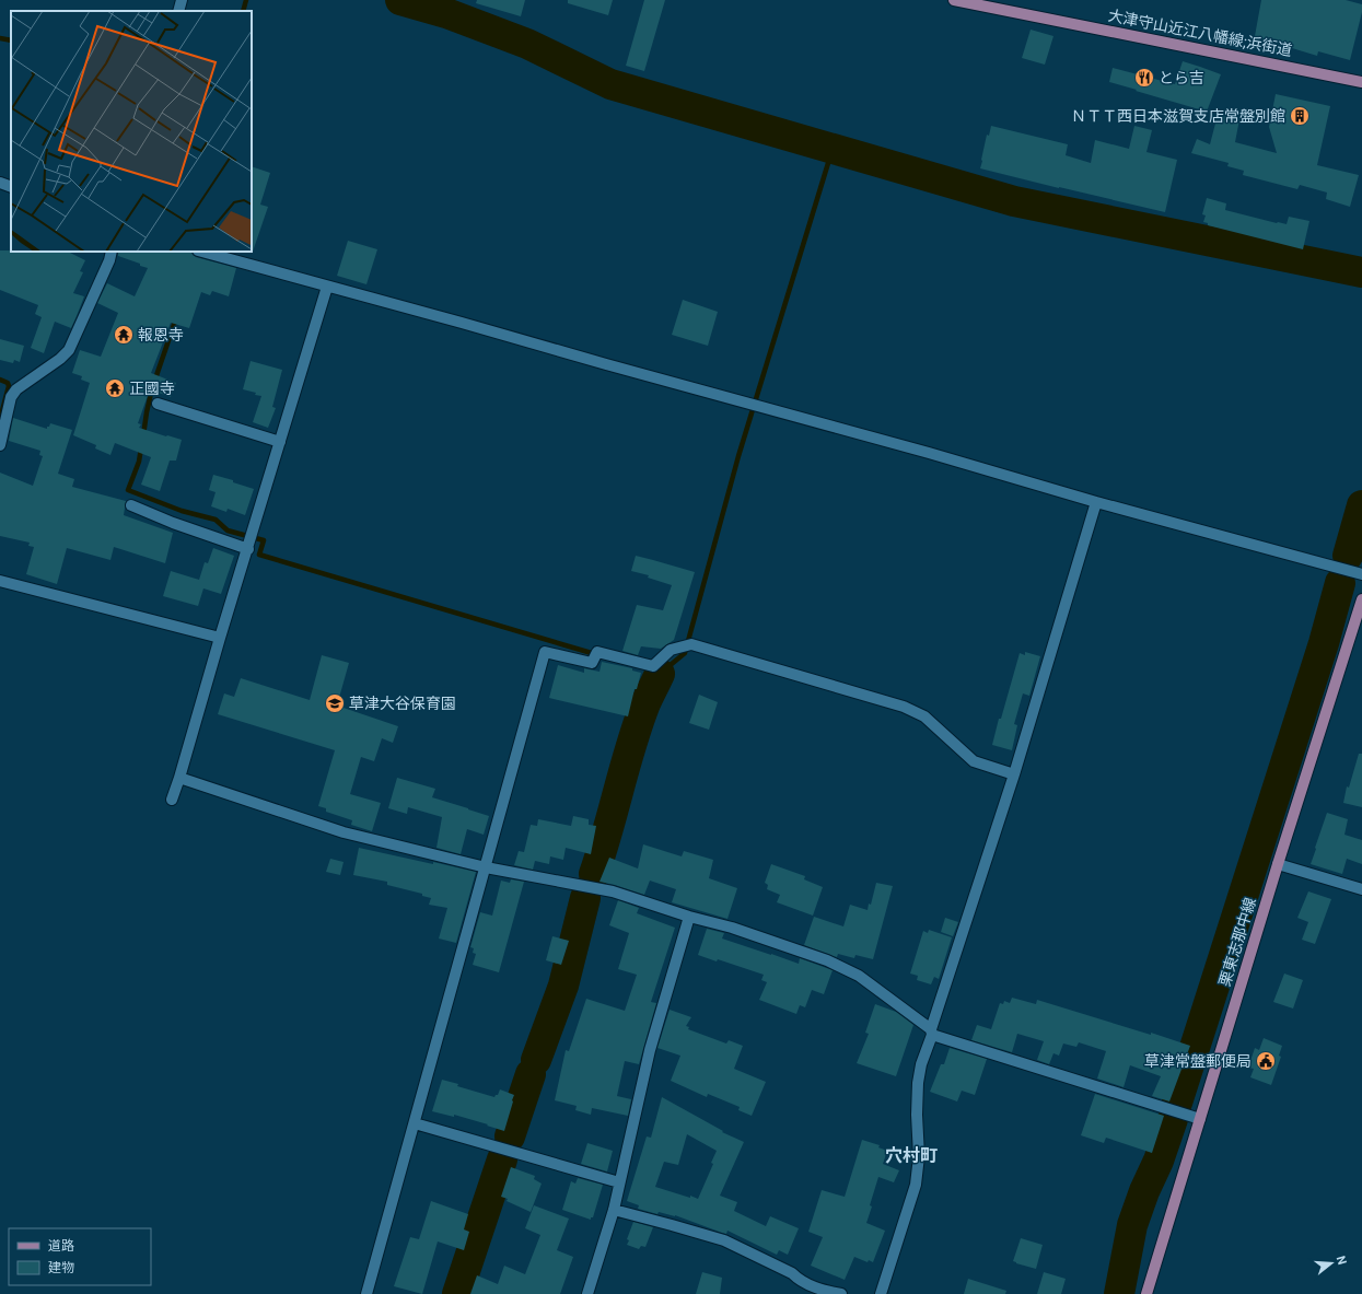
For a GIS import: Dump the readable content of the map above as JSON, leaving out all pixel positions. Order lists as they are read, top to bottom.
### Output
{
  "streets": {
    "main road": ["大津守山近江八幡線;浜街道", "栗東志那中線"]
  },
  "districts": ["穴村町"],
  "places": {
    "restaurant": ["とら吉"],
    "building": ["ＮＴＴ西日本滋賀支店常盤別館"],
    "temple": ["報恩寺", "正國寺"],
    "school or university": ["草津大谷保育園"],
    "public building": ["草津常盤郵便局"]
  },
  "legend": ["道路", "建物"],
  "north": "right"
}
